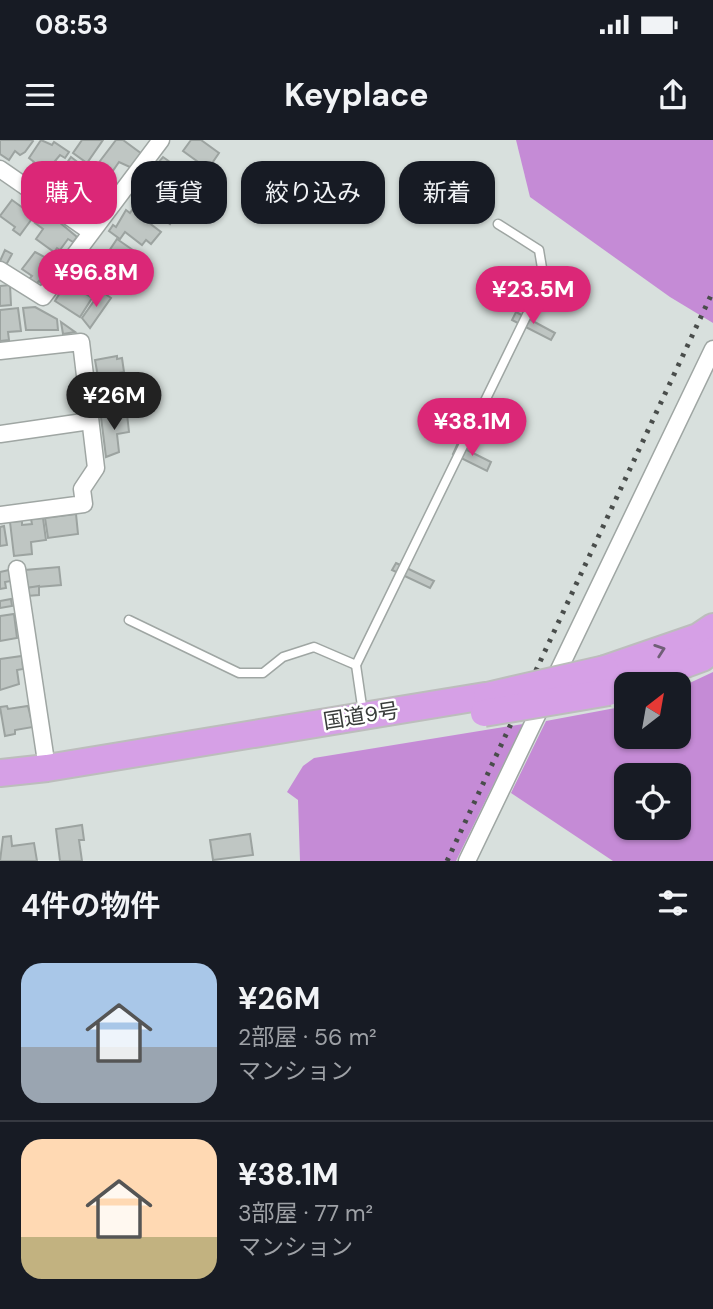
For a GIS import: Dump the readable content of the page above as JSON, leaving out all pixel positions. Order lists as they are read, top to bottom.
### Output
{
  "streets": {
    "highway": ["国道9号"]
  },
  "north": "top right",
  "page": {
    "status": "08:53",
    "header": "Keyplace",
    "chip": [
      "購入",
      "賃貸",
      "絞り込み",
      "新着"
    ],
    "price": [
      "¥96.8M",
      "¥23.5M",
      "¥26M",
      "¥38.1M"
    ],
    "heading": "4件の物件",
    "list": [
      {
        "name": "¥26M",
        "note": "2部屋 · 56 m² · マンション"
      },
      {
        "name": "¥38.1M",
        "note": "3部屋 · 77 m² · マンション"
      }
    ]
  }
}
